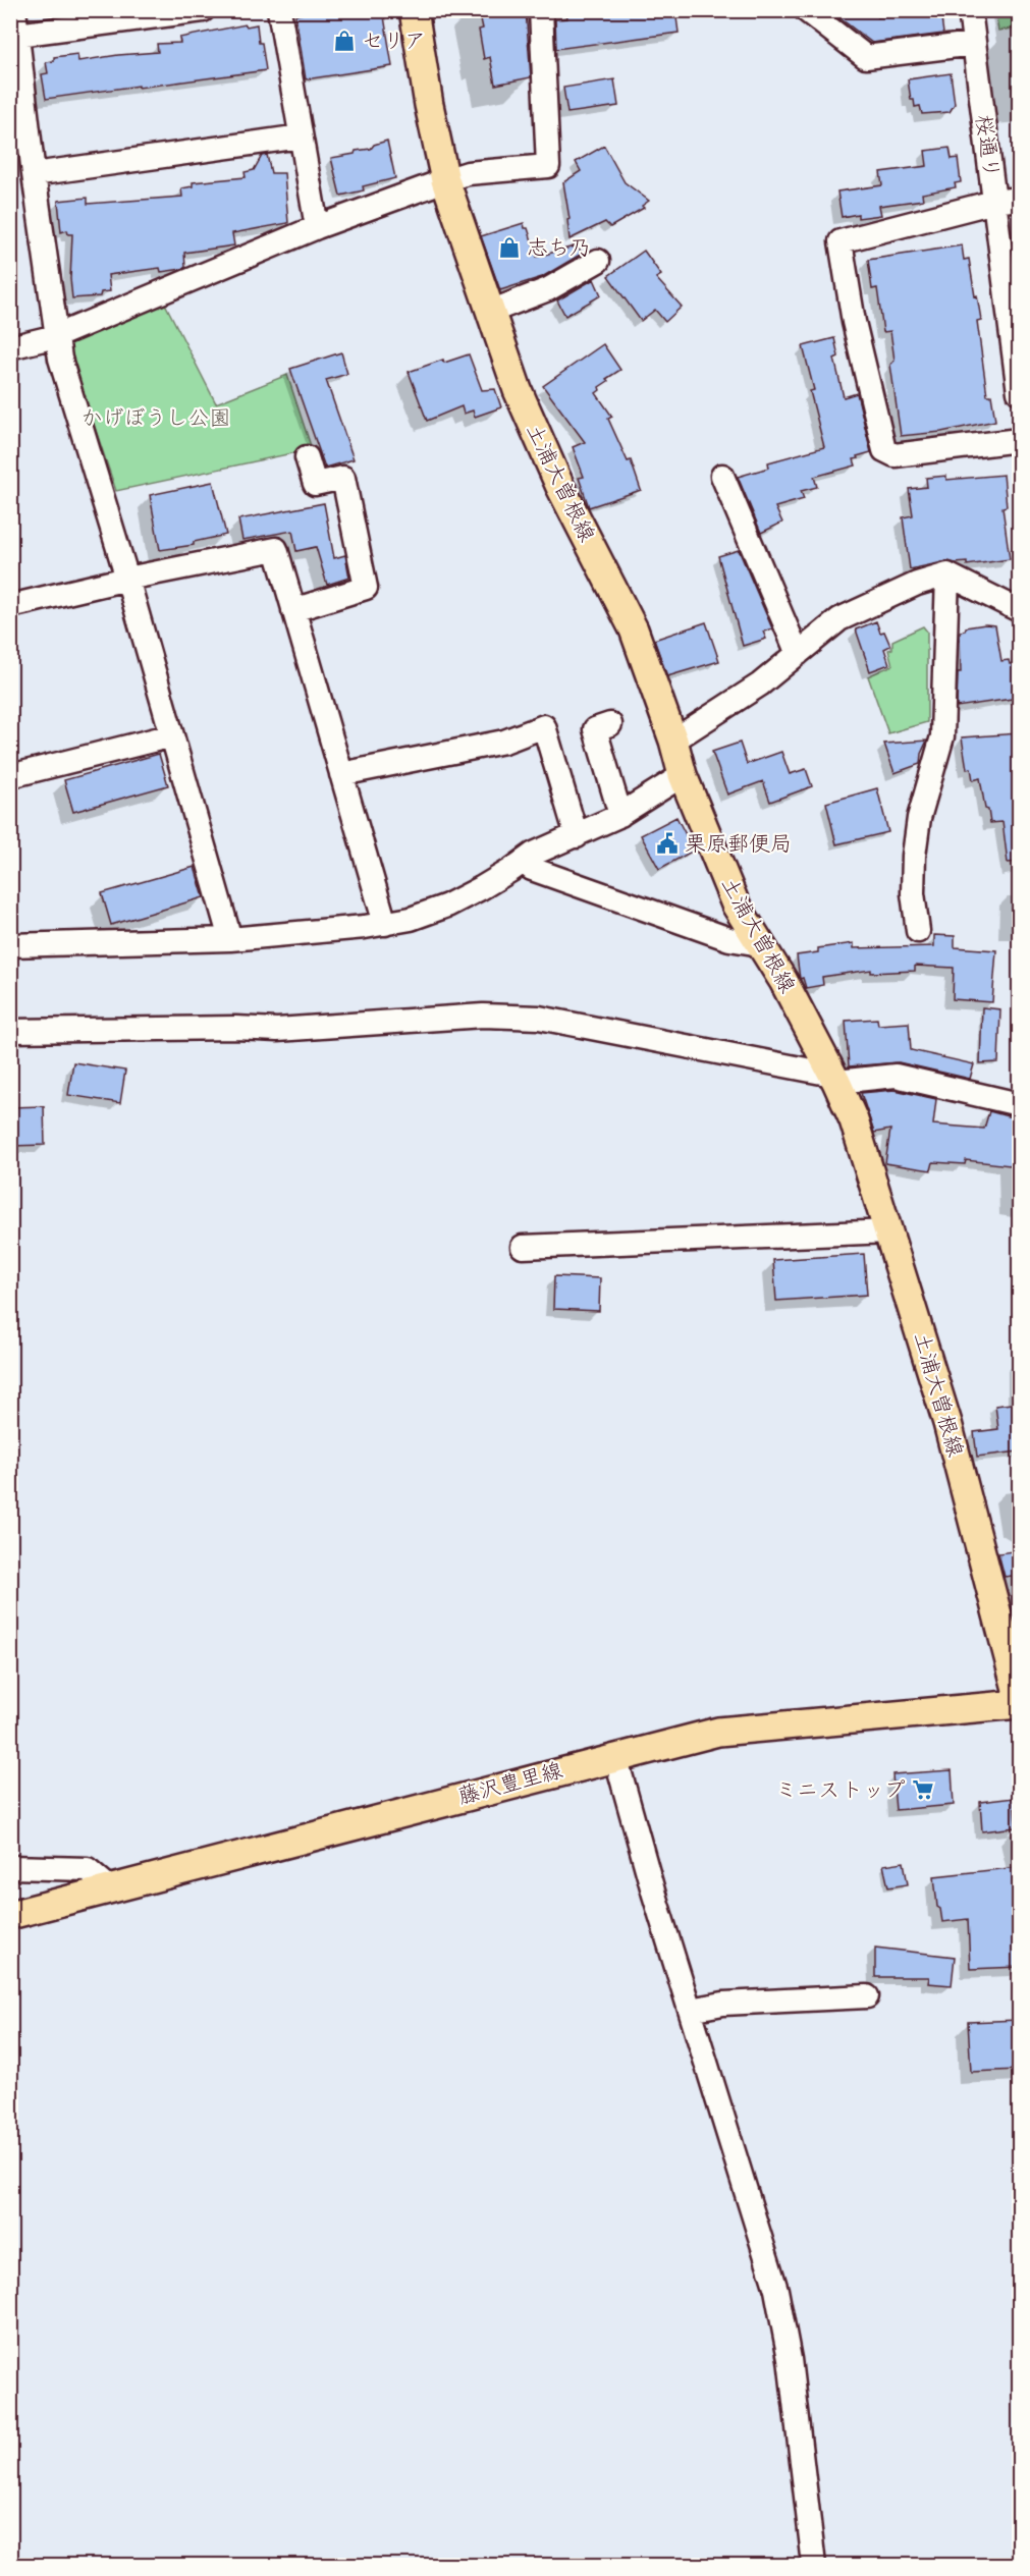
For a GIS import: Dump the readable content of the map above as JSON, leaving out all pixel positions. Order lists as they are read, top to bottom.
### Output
{
  "streets": {
    "main road": ["土浦大曽根線", "藤沢豊里線"],
    "street": ["桜通り"]
  },
  "parks": ["かげぼうし公園"],
  "places": {
    "shop": ["セリア", "志ち乃"],
    "public building": ["栗原郵便局"],
    "supermarket": ["ミニストップ"]
  }
}
